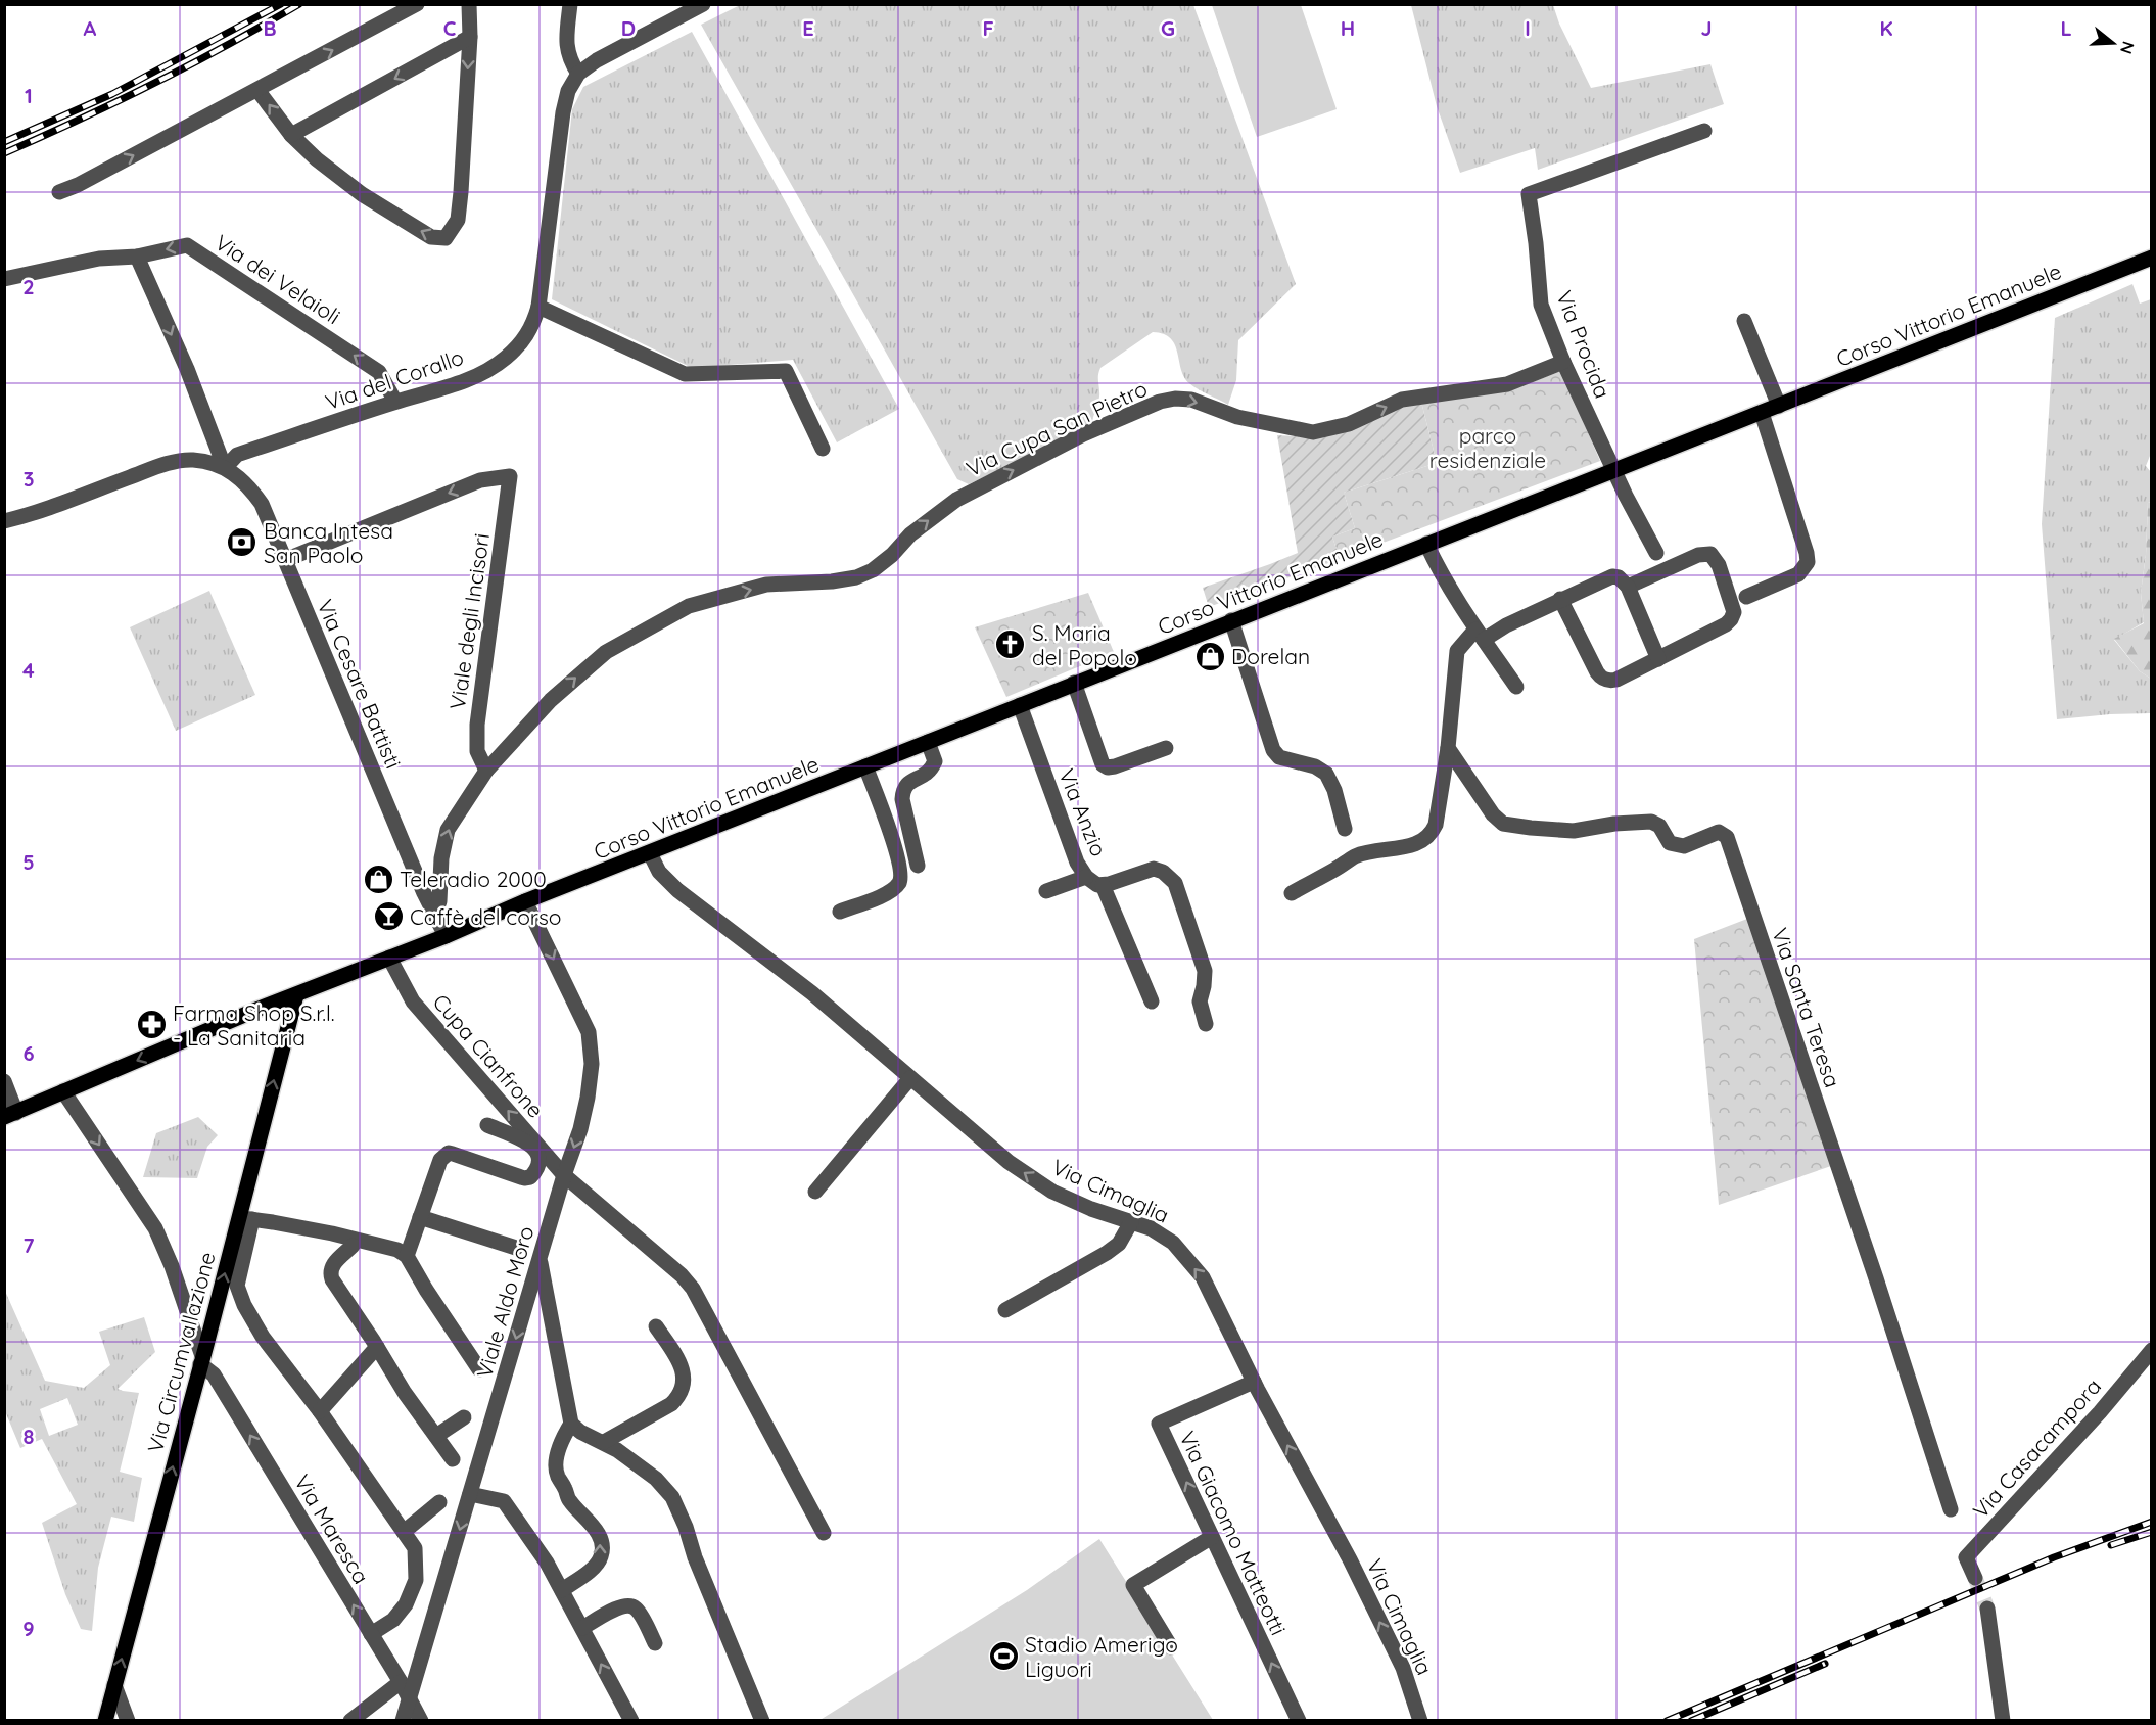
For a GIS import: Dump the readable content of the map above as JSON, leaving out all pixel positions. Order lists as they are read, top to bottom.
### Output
{
  "streets": {
    "main road": ["Corso Vittorio Emanuele", "Via Circumvallazione"],
    "street": [
      "Via dei Velaioli",
      "Via Procida",
      "Via del Corallo",
      "Via Cupa San Pietro",
      "Viale degli Incisori",
      "Via Cesare Battisti",
      "Via Anzio",
      "Via Santa Teresa",
      "Cupa Cianfrone",
      "Via Cimaglia",
      "Viale Aldo Moro",
      "Via Casacampora",
      "Via Maresca",
      "Via Giacomo Matteotti"
    ]
  },
  "crossings": [
    ["Via dei Velaioli", "Via del Corallo"],
    ["Corso Vittorio Emanuele", "Via Procida"],
    ["Corso Vittorio Emanuele", "Via Cesare Battisti"],
    ["Corso Vittorio Emanuele", "Via Anzio"],
    ["Corso Vittorio Emanuele", "Cupa Cianfrone"],
    ["Corso Vittorio Emanuele", "Via Cimaglia"],
    ["Corso Vittorio Emanuele", "Viale Aldo Moro"],
    ["Corso Vittorio Emanuele", "Via Circumvallazione"],
    ["Corso Vittorio Emanuele", "Via Maresca"],
    ["Via Procida", "Via Cupa San Pietro"],
    ["Via del Corallo", "Via Cesare Battisti"],
    ["Via Cupa San Pietro", "Viale degli Incisori"],
    ["Via Cupa San Pietro", "Via Cesare Battisti"],
    ["Viale degli Incisori", "Via Cesare Battisti"],
    ["Cupa Cianfrone", "Viale Aldo Moro"],
    ["Via Cimaglia", "Via Giacomo Matteotti"],
    ["Viale Aldo Moro", "Via Maresca"],
    ["Via Circumvallazione", "Via Maresca"]
  ],
  "one_way": [
    "Via dei Velaioli",
    "Via Cupa San Pietro",
    "Cupa Cianfrone",
    "Via Cimaglia",
    "Viale Aldo Moro",
    "Via Circumvallazione"
  ],
  "parks": ["parco residenziale"],
  "places": {
    "bank": ["Banca Intesa San Paolo"],
    "church": ["S. Maria del Popolo"],
    "shop": ["Dorelan", "Teleradio 2000"],
    "bar": ["Caffè del corso"],
    "pharmacy": ["Farma Shop S.r.l. - La Sanitaria"],
    "sports": ["Stadio Amerigo Liguori"]
  },
  "north": "right",
  "grid": {
    "columns": [
      "A",
      "B",
      "C",
      "D",
      "E",
      "F",
      "G",
      "H",
      "I",
      "J",
      "K",
      "L"
    ],
    "rows": [
      "1",
      "2",
      "3",
      "4",
      "5",
      "6",
      "7",
      "8",
      "9"
    ]
  }
}
